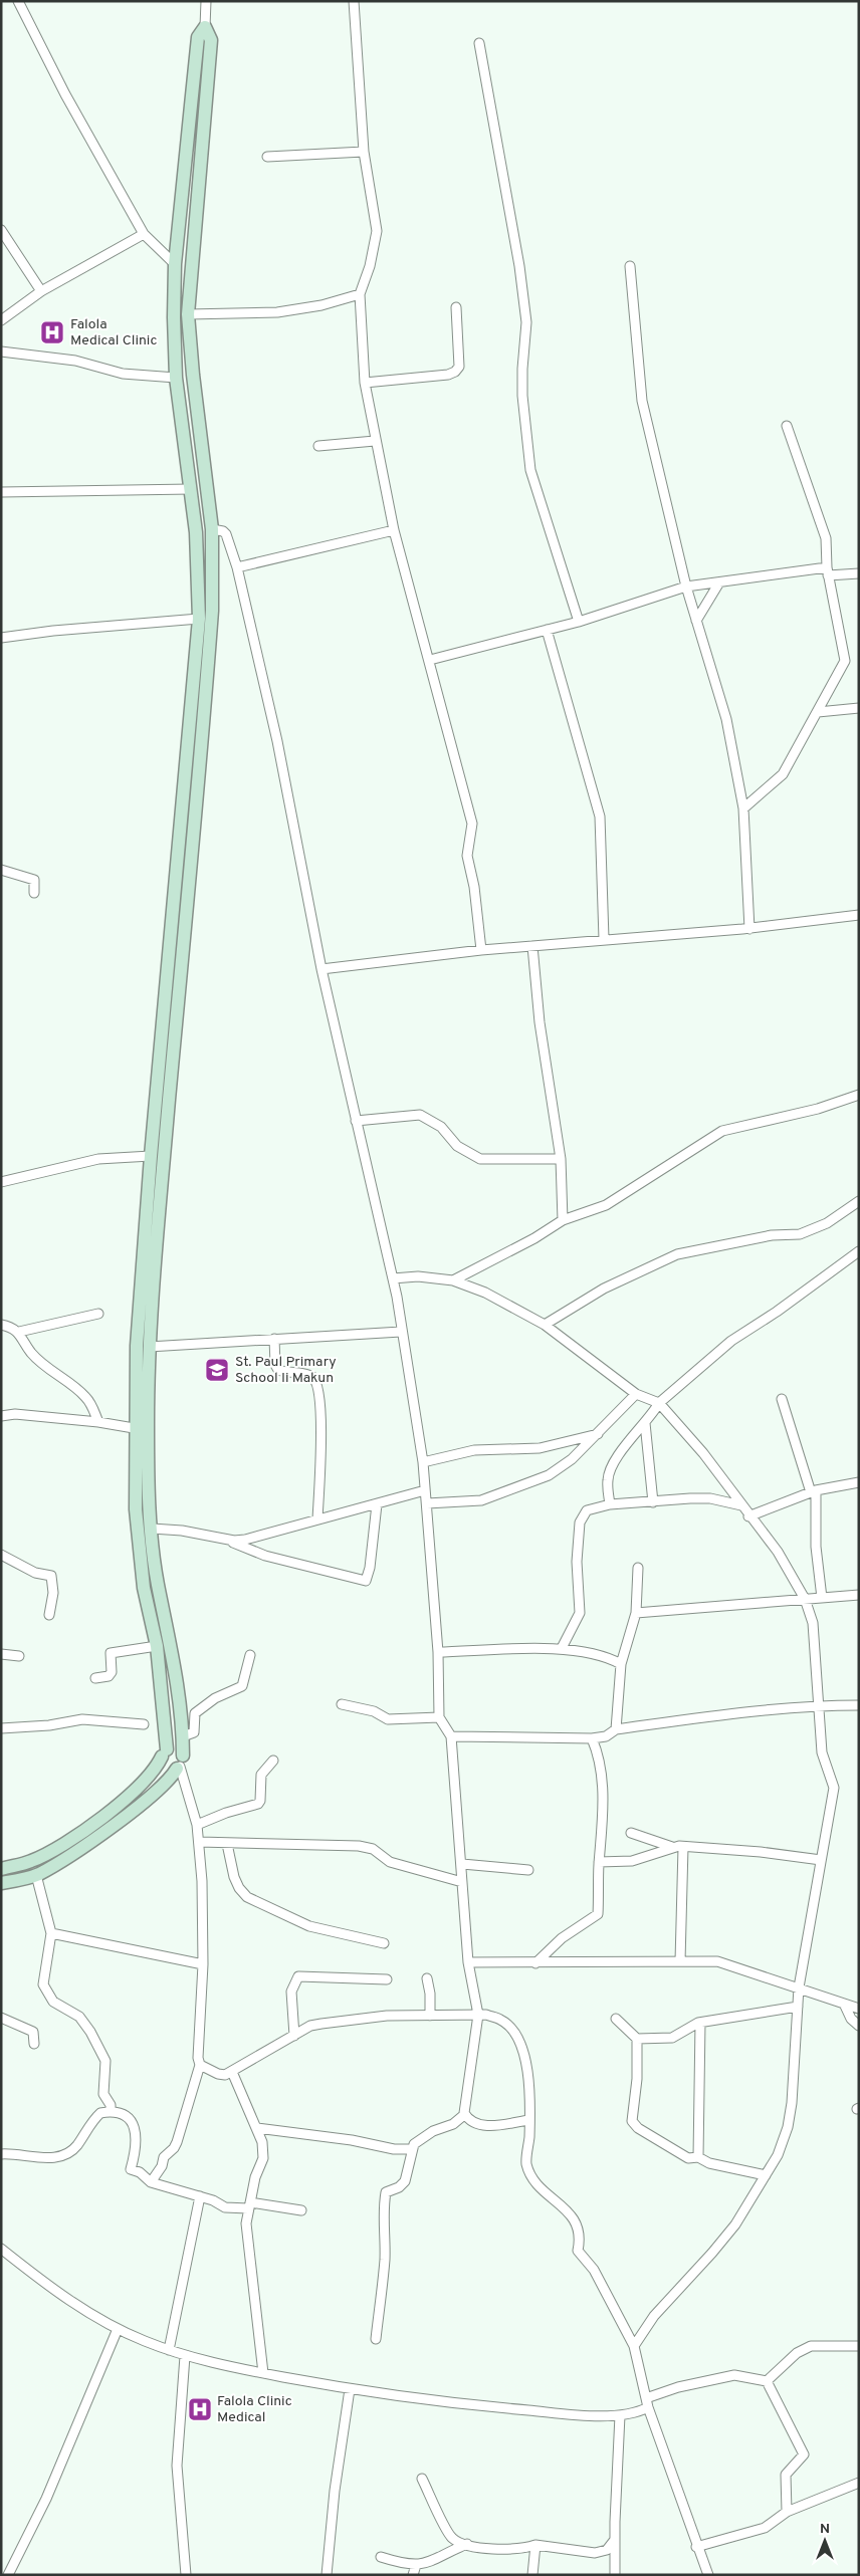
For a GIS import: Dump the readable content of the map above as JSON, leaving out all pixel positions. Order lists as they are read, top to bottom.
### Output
{
  "places": {
    "hospital": ["Falola Medical Clinic", "Falola Clinic Medical"],
    "school or university": ["St. Paul Primary School Ii Makun"]
  },
  "north": "top"
}
